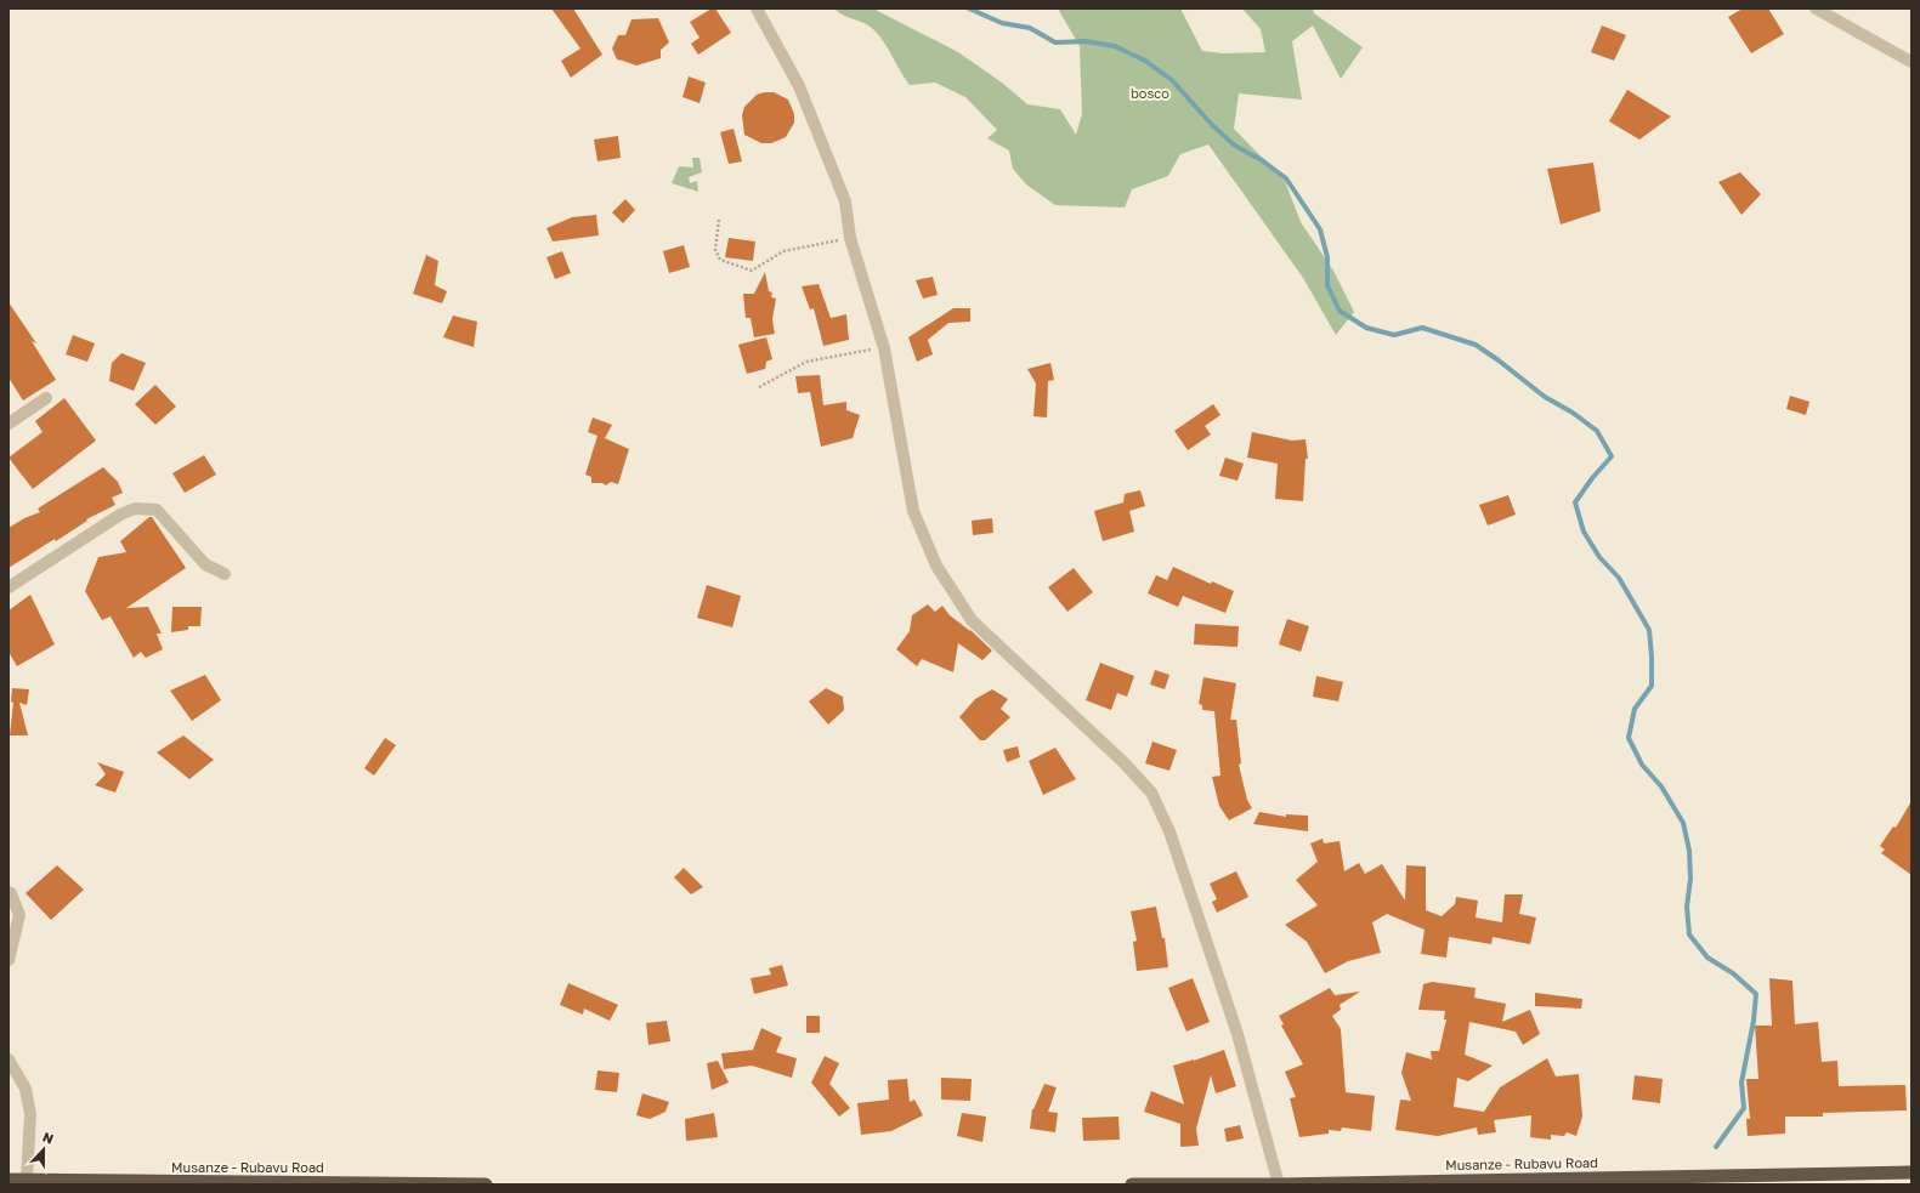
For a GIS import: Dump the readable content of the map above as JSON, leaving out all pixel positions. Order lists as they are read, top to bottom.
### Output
{
  "streets": {
    "highway": ["Musanze - Rubavu Road"]
  },
  "parks": ["bosco"],
  "north": "top"
}
